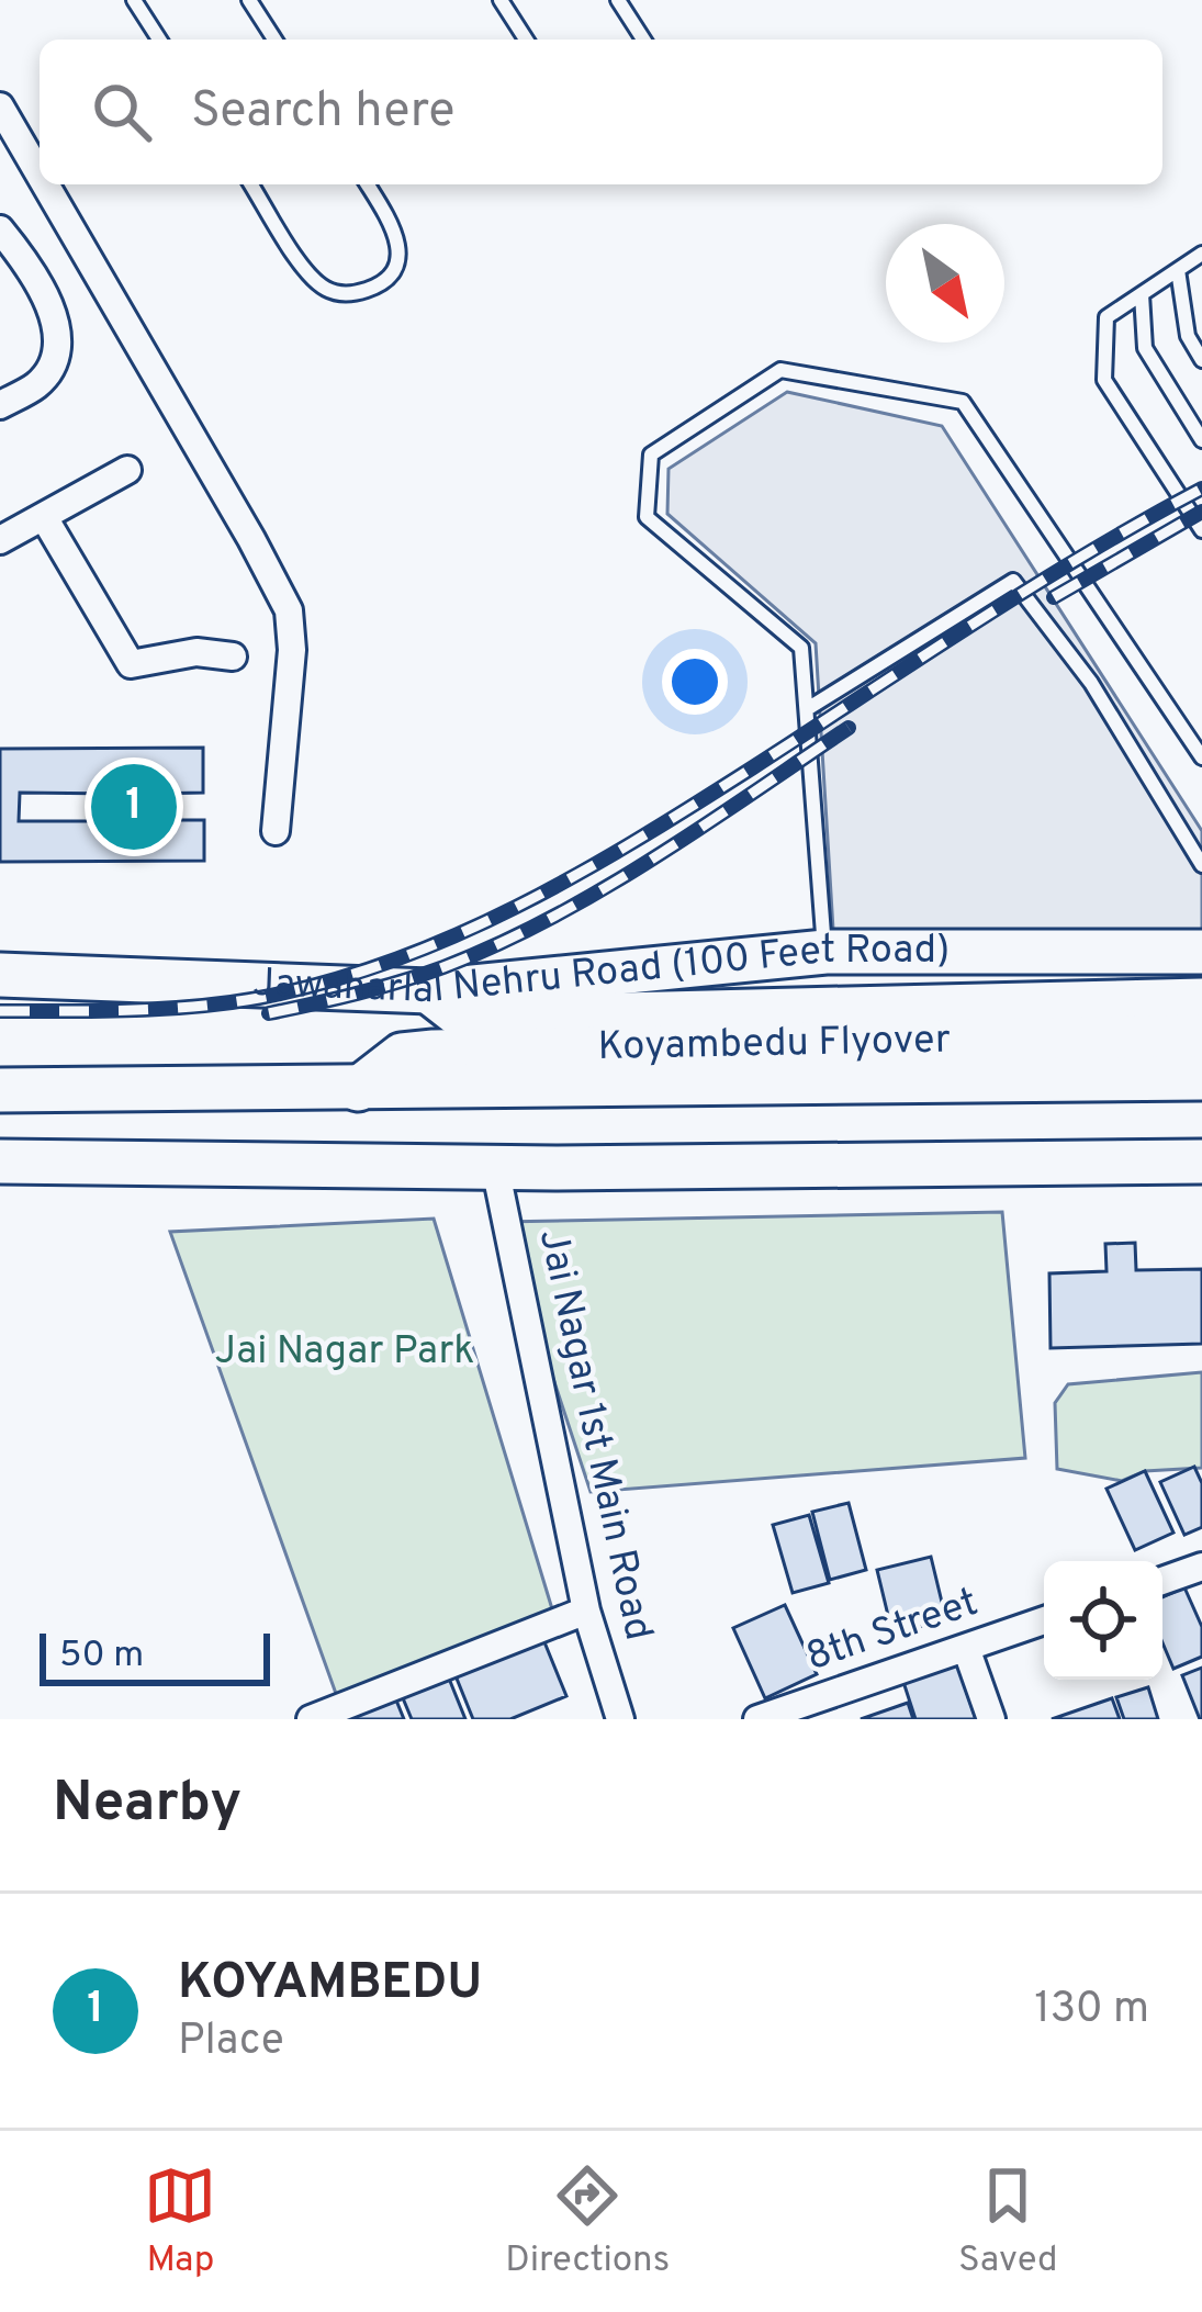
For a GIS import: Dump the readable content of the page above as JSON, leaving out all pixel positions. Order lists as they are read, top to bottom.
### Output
{
  "streets": {
    "main road": ["Jawaharlal Nehru Road (100 Feet Road)", "Koyambedu Flyover"],
    "street": ["Jai Nagar 1st Main Road", "8th Street"]
  },
  "crossings": [
    ["Jawaharlal Nehru Road (100 Feet Road)", "Koyambedu Flyover"]
  ],
  "parks": ["Jai Nagar Park"],
  "scale_bar": "50 m",
  "north": "bottom right",
  "page": {
    "search": "Search here",
    "pins": "1",
    "scale": "50 m",
    "heading": "Nearby",
    "list": [
      {
        "mark": "1",
        "name": "KOYAMBEDU",
        "note": "Place",
        "value": "130 m"
      }
    ],
    "nav": ["Map", "Directions", "Saved"]
  }
}
